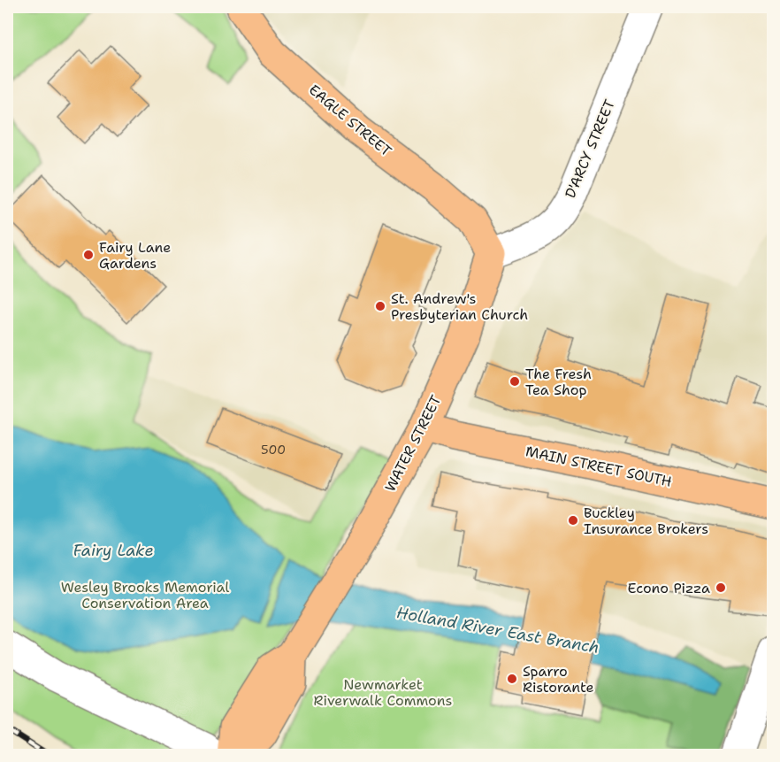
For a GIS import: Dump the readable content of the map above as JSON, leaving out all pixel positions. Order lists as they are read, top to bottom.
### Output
{
  "streets": {
    "main road": ["EAGLE STREET", "WATER STREET", "MAIN STREET SOUTH"],
    "street": ["D'ARCY STREET"]
  },
  "crossings": [
    ["EAGLE STREET", "D'ARCY STREET"],
    ["EAGLE STREET", "WATER STREET"],
    ["D'ARCY STREET", "WATER STREET"],
    ["WATER STREET", "MAIN STREET SOUTH"]
  ],
  "water": ["Fairy Lake", "Holland River East Branch"],
  "parks": ["Wesley Brooks Memorial Conservation Area", "Newmarket Riverwalk Commons"],
  "places": [
    "Fairy Lane Gardens",
    "St. Andrew's Presbyterian Church",
    "The Fresh Tea Shop",
    "Buckley Insurance Brokers",
    "Econo Pizza",
    "Sparro Ristorante"
  ],
  "house_numbers": ["500"]
}
